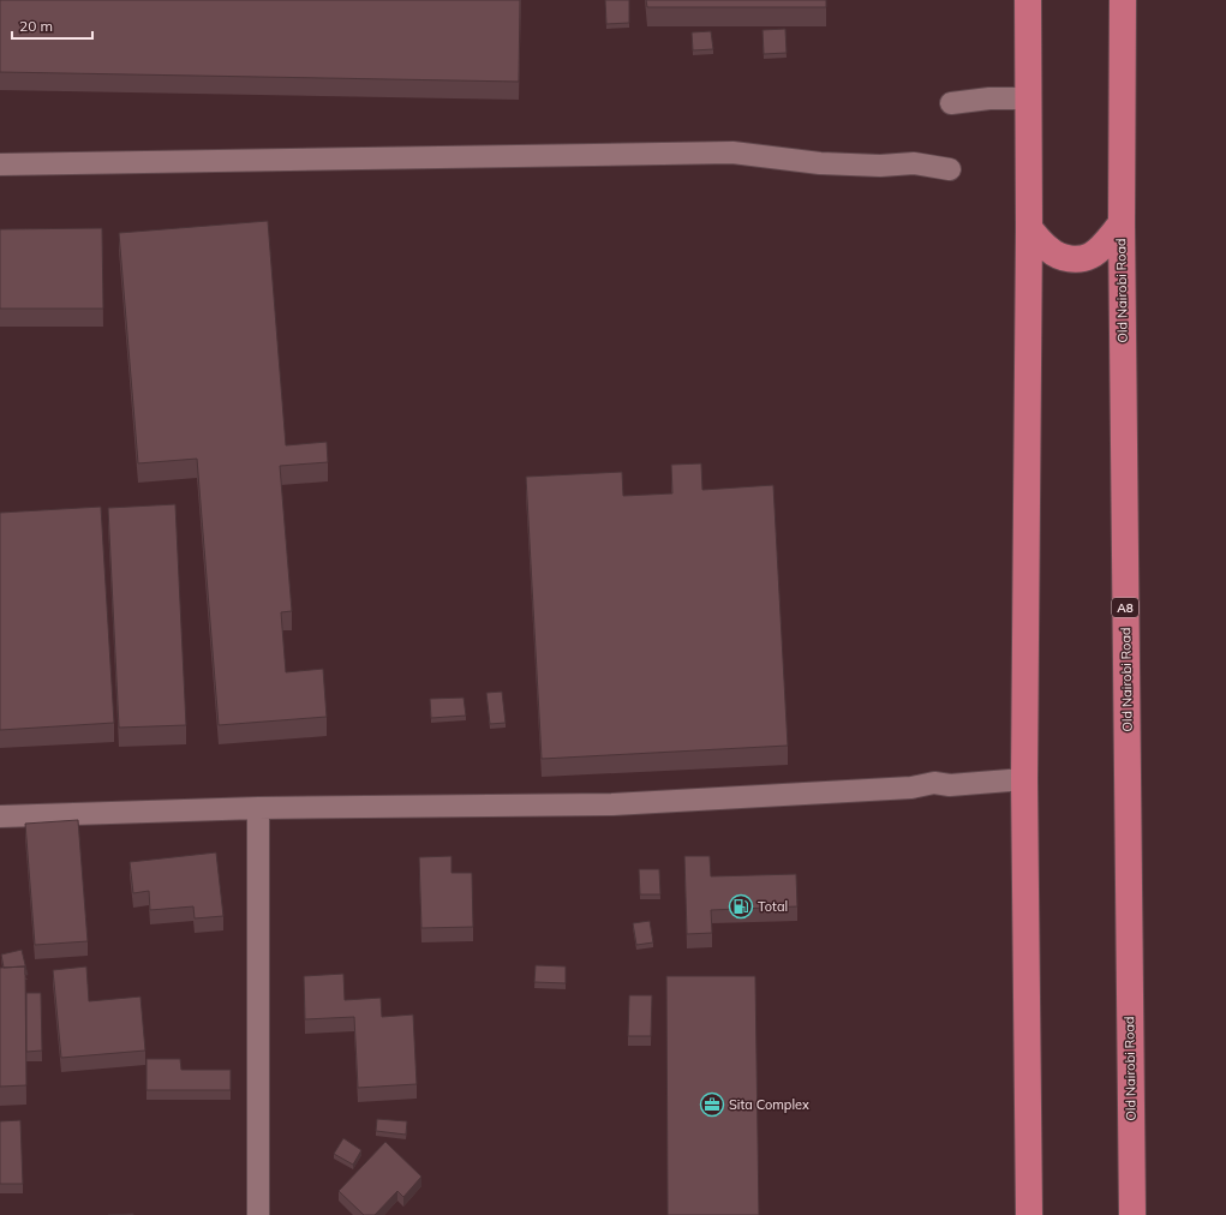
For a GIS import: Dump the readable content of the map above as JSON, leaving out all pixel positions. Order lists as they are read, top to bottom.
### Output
{
  "streets": {
    "highway": ["Old Nairobi Road", "A8"]
  },
  "places": {
    "fuel station": ["Total"],
    "office": ["Sita Complex"]
  },
  "scale_bar": "20 m"
}
